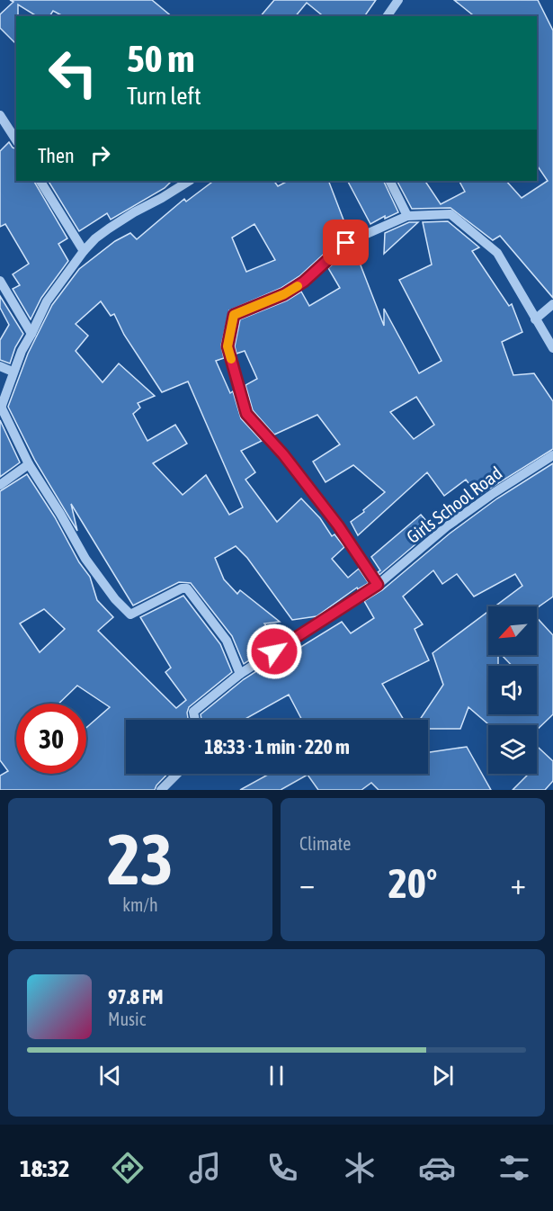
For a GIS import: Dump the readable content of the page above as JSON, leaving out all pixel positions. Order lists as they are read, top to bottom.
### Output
{
  "streets": {
    "street": ["Girls School Road"]
  },
  "north": "bottom left",
  "page": {
    "turn": ["50 m", "Turn left"],
    "then": "Then",
    "limit": "30",
    "trip": "18:33 · 1 min · 220 m",
    "tile": [
      ["23", "km/h"],
      "Climate"
    ],
    "heat": ["−", "20°", "+"],
    "song": ["97.8 FM", "Music"],
    "tabs": "18:32"
  }
}
